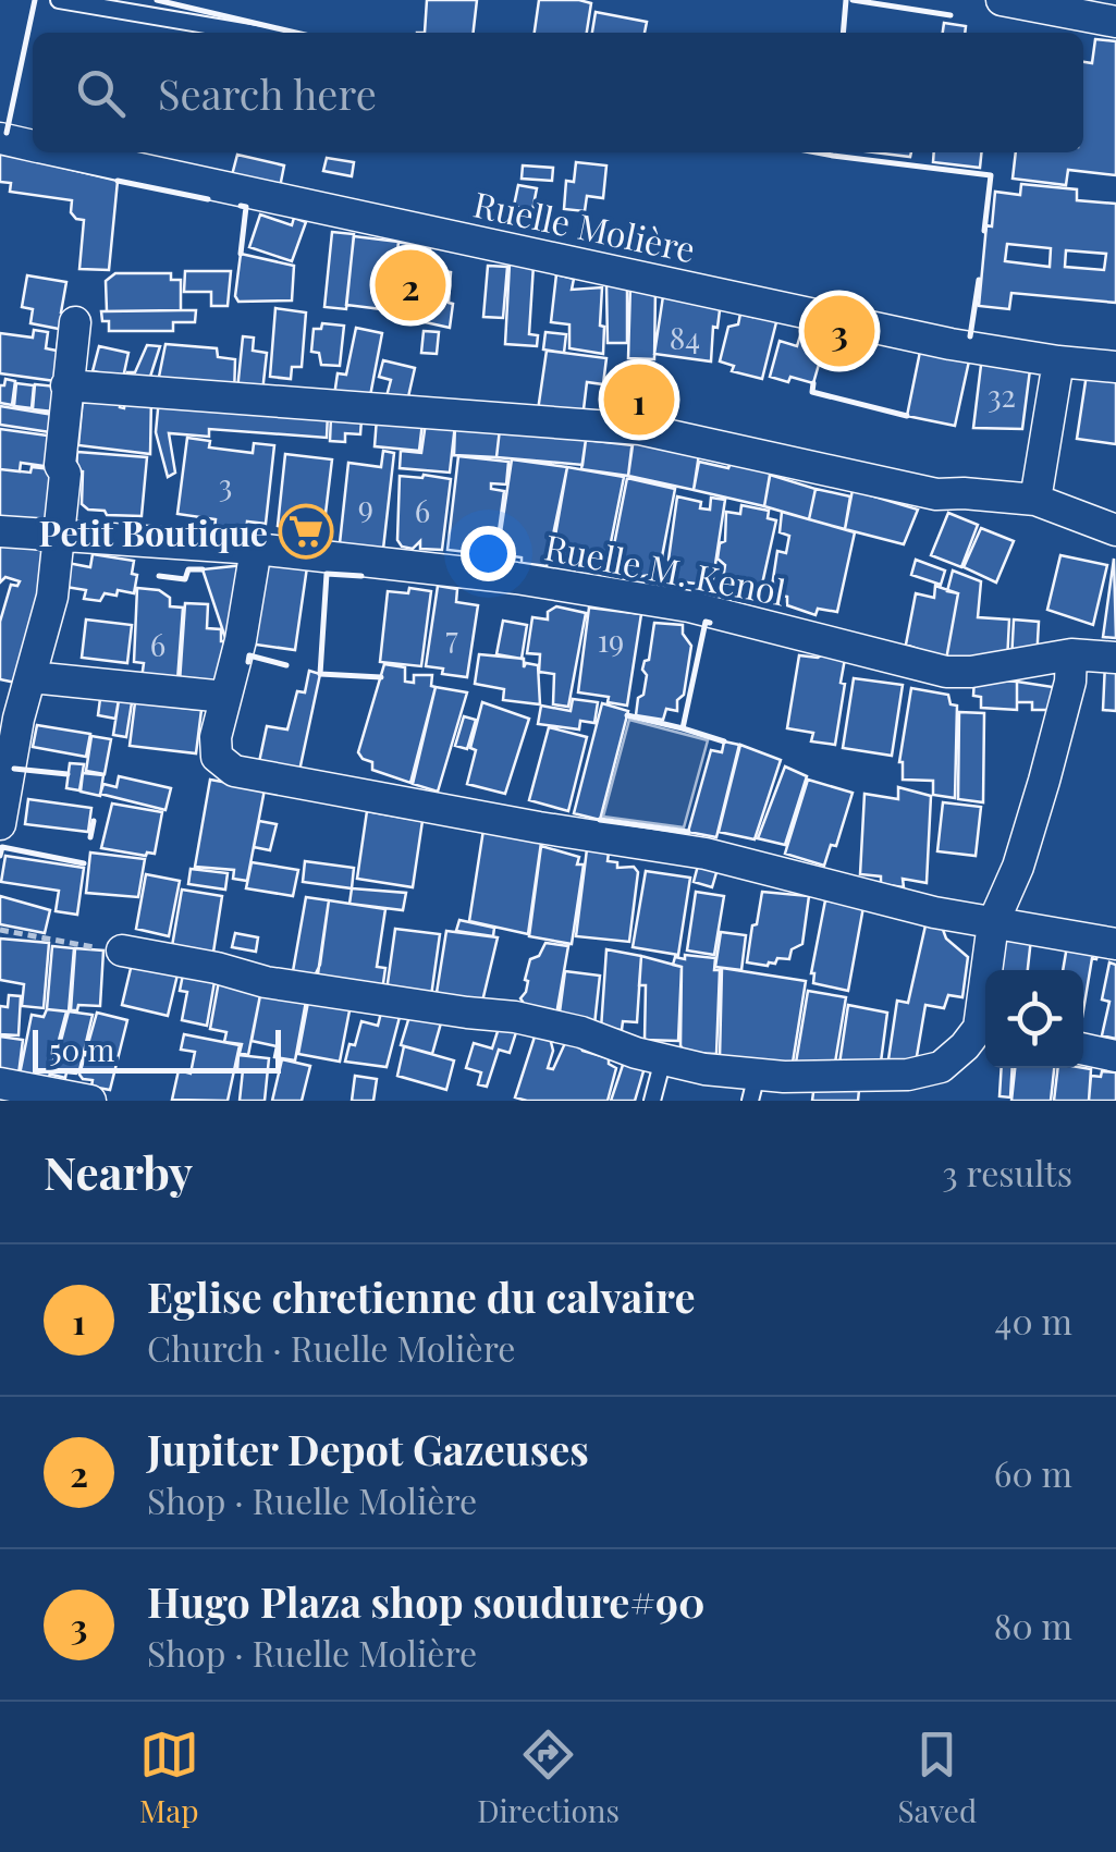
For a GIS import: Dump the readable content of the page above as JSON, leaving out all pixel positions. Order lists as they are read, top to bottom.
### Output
{
  "streets": {
    "street": ["Ruelle Molière", "Ruelle M. Kenol"]
  },
  "places": {
    "supermarket": ["Petit Boutique"]
  },
  "house_numbers": [
    "84",
    "32",
    "3",
    "9",
    "6",
    "7",
    "19",
    "6"
  ],
  "scale_bar": "50 m",
  "page": {
    "search": "Search here",
    "pins": ["2", "3", "1"],
    "scale": "50 m",
    "heading": ["Nearby", "3 results"],
    "list": [
      {
        "mark": "1",
        "name": "Eglise chretienne du calvaire",
        "note": "Church · Ruelle Molière",
        "value": "40 m"
      },
      {
        "mark": "2",
        "name": "Jupiter Depot Gazeuses",
        "note": "Shop · Ruelle Molière",
        "value": "60 m"
      },
      {
        "mark": "3",
        "name": "Hugo Plaza shop soudure#90",
        "note": "Shop · Ruelle Molière",
        "value": "80 m"
      }
    ],
    "nav": ["Map", "Directions", "Saved"]
  }
}
